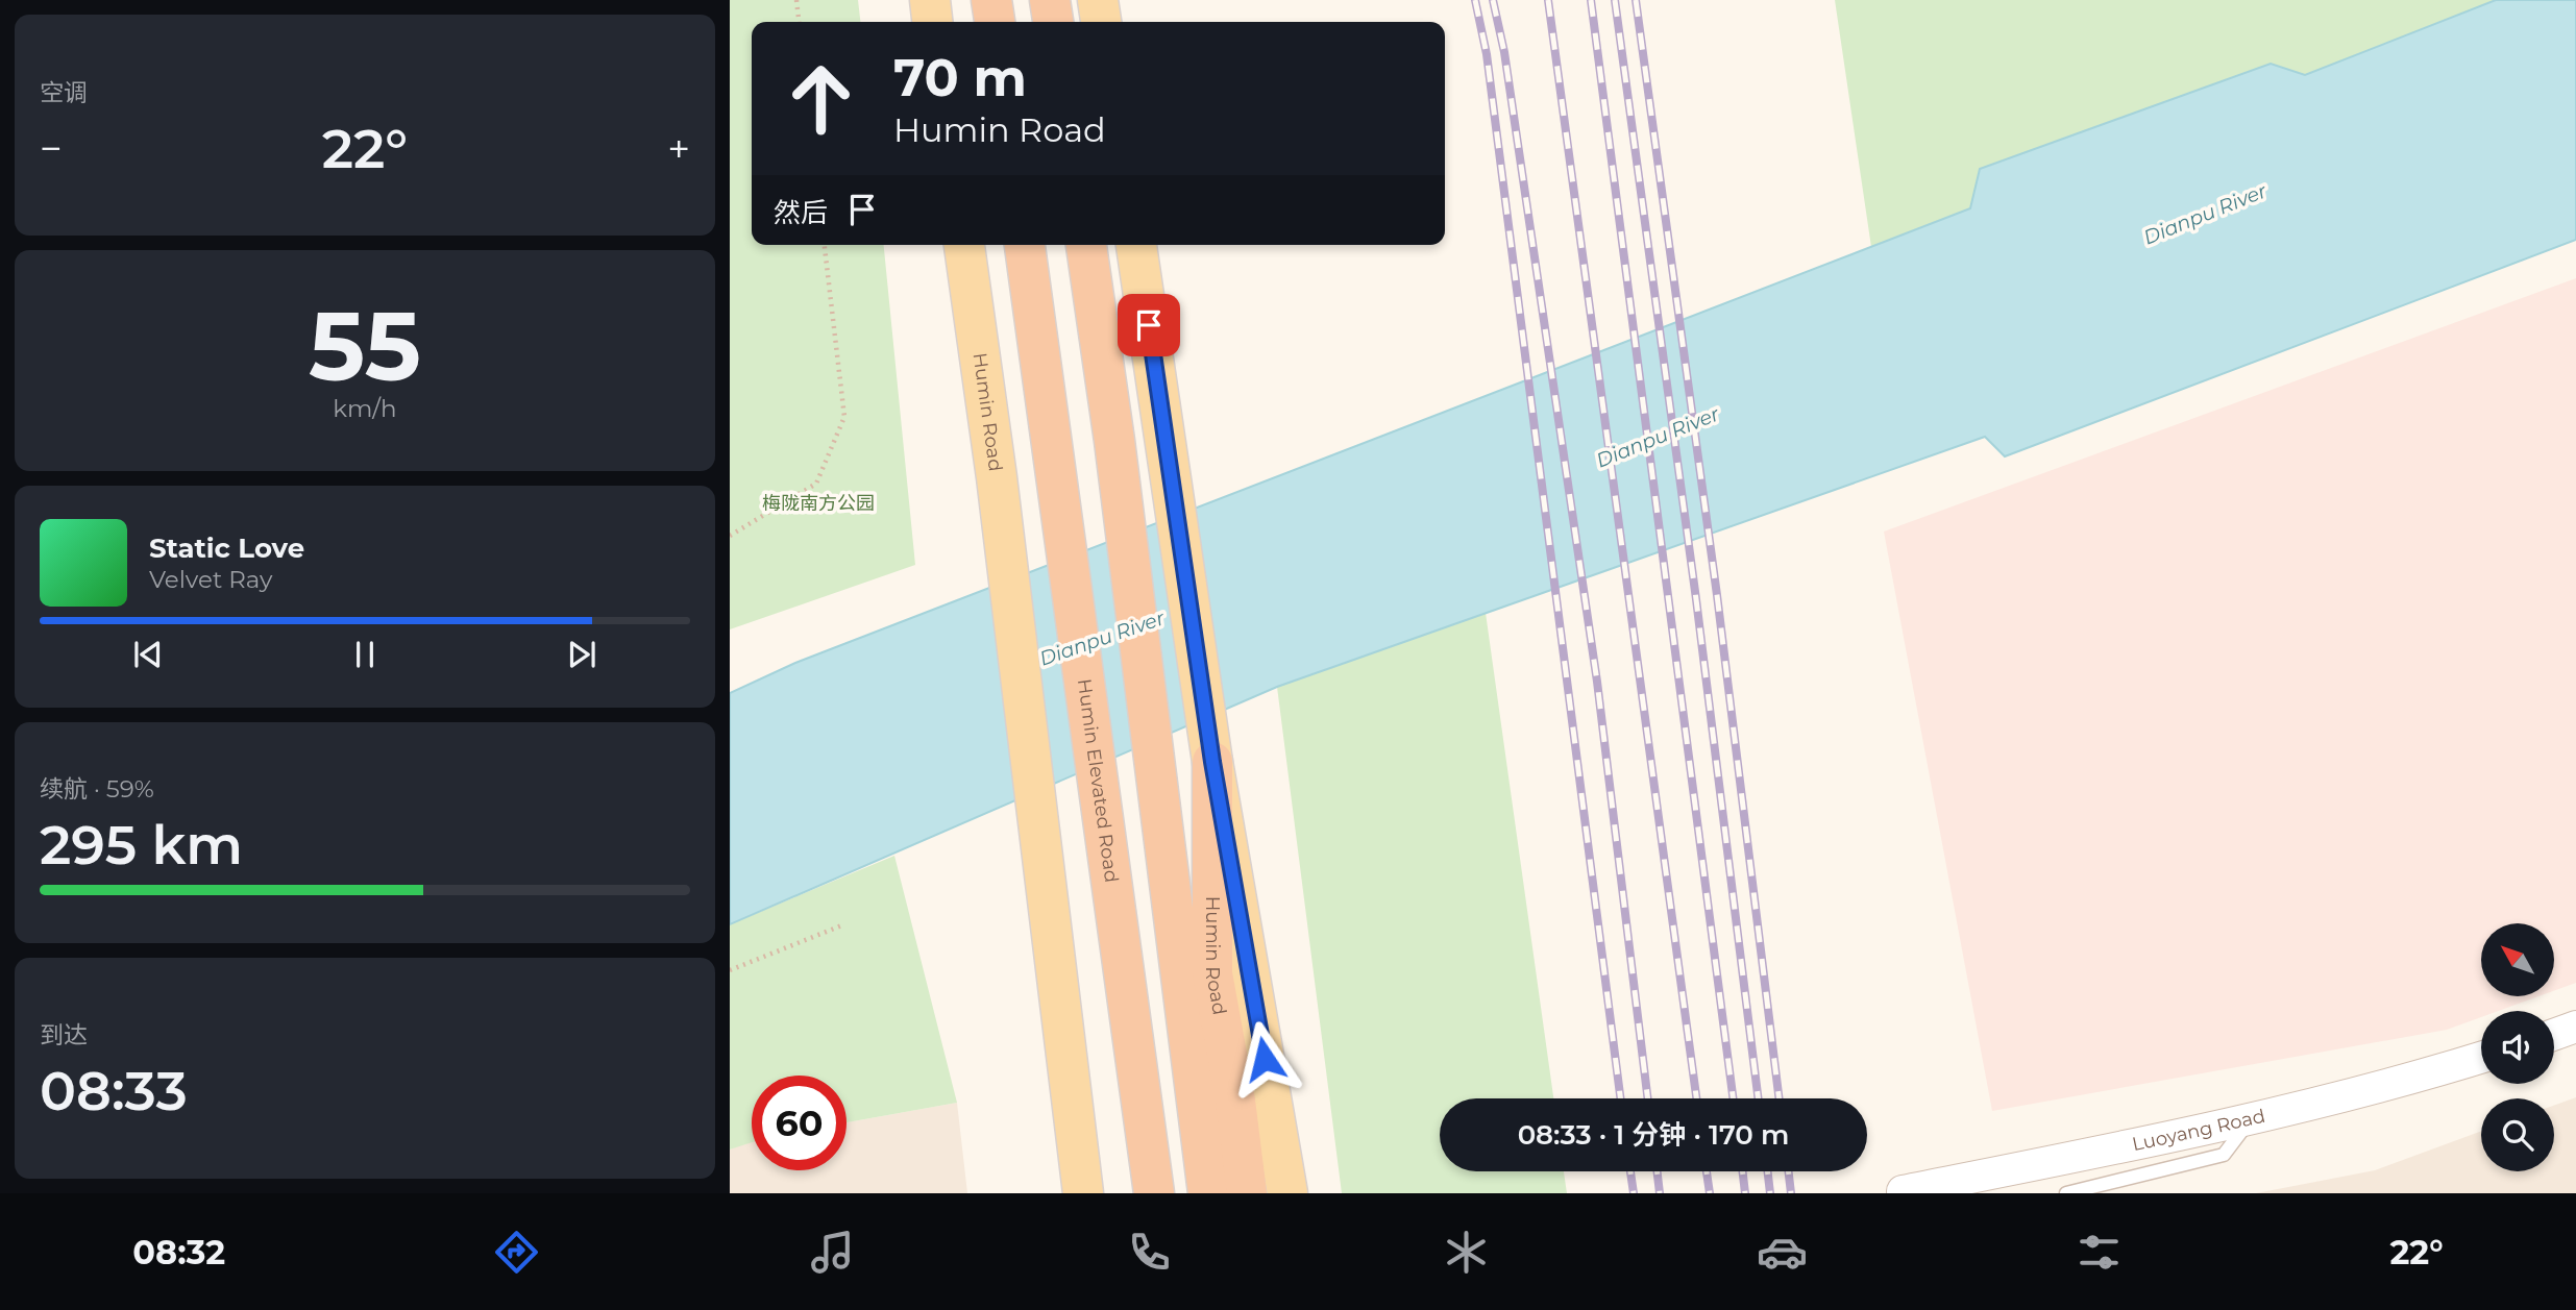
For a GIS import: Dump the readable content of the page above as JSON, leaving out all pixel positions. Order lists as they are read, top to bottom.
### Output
{
  "streets": {
    "highway": ["Humin Road", "Humin Elevated Road"],
    "street": ["Luoyang Road"]
  },
  "water": ["Dianpu River"],
  "parks": ["梅陇南方公园"],
  "north": "top left",
  "page": {
    "tile": [
      "空调",
      ["55", "km/h"],
      ["续航 · 59%", "295 km"],
      ["到达", "08:33"]
    ],
    "turn": ["70 m", "Humin Road"],
    "heat": ["−", "22°", "+"],
    "then": "然后",
    "song": ["Static Love", "Velvet Ray"],
    "limit": "60",
    "trip": "08:33 · 1 分钟 · 170 m",
    "tabs": ["08:32", "22°"]
  }
}
